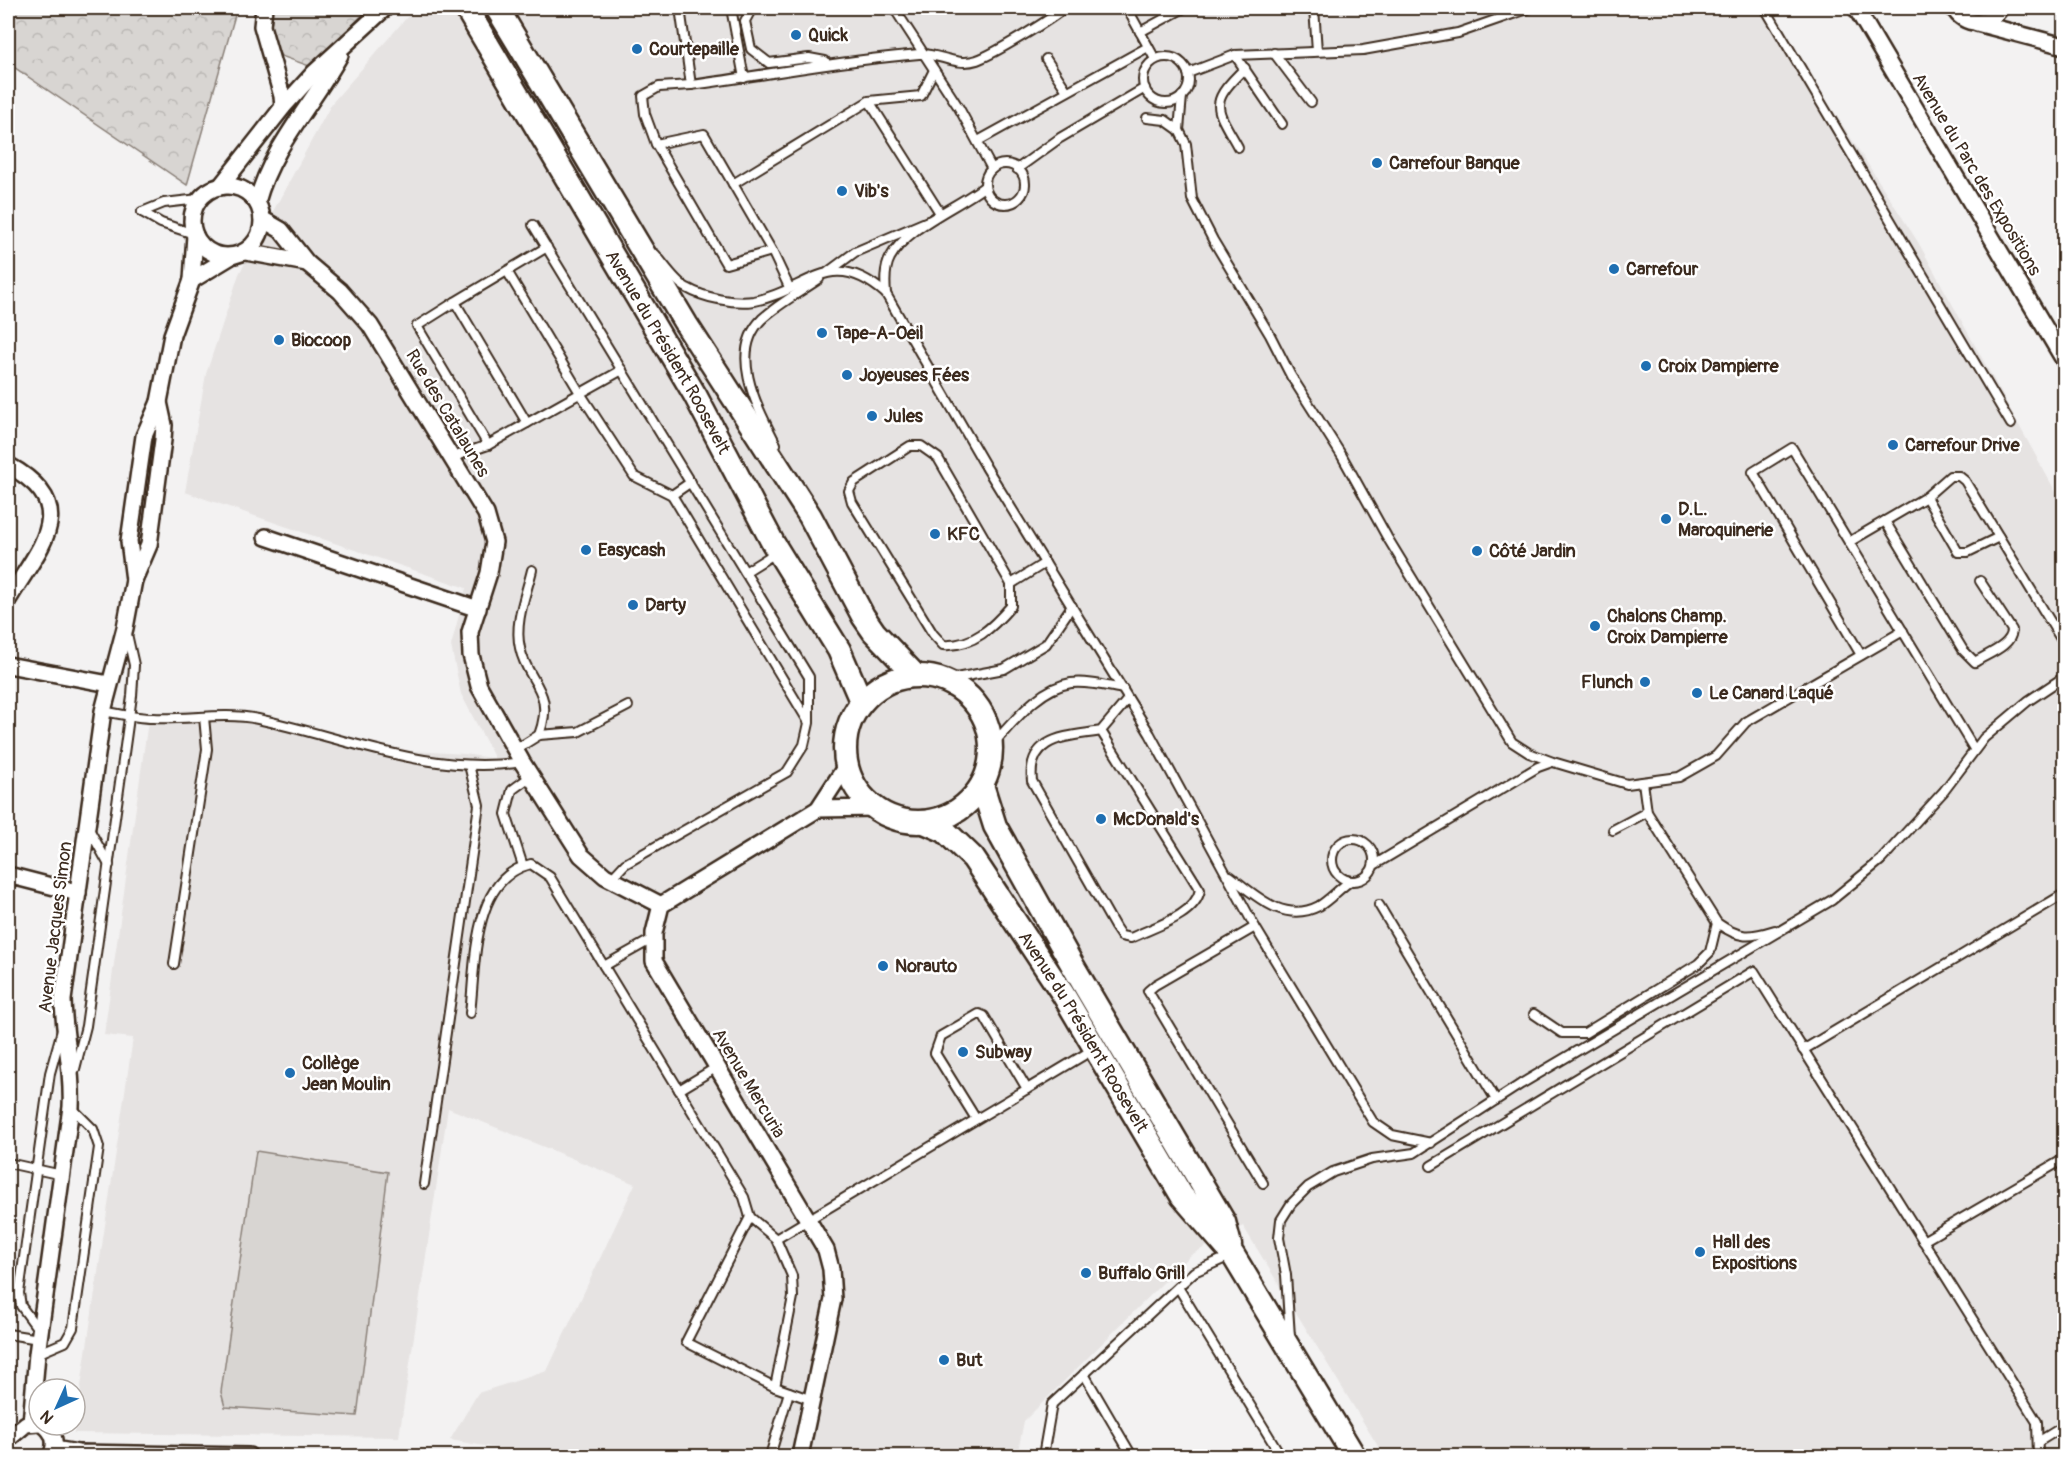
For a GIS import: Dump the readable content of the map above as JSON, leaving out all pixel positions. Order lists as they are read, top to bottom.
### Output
{
  "streets": {
    "main road": ["Avenue du Président Roosevelt"],
    "street": [
      "Avenue du Parc des Expositions",
      "Rue des Catalaunes",
      "Avenue Jacques Simon",
      "Avenue Mercuria"
    ]
  },
  "crossings": [
    ["Rue des Catalaunes", "Avenue Jacques Simon"],
    ["Rue des Catalaunes", "Avenue Mercuria"]
  ],
  "places": [
    "Quick",
    "Courtepaille",
    "Carrefour Banque",
    "Vib's",
    "Carrefour",
    "Tape-A-Oeil",
    "Biocoop",
    "Croix Dampierre",
    "Joyeuses Fées",
    "Jules",
    "Carrefour Drive",
    "D.L. Maroquinerie",
    "KFC",
    "Easycash",
    "Côté Jardin",
    "Darty",
    "Chalons Champ. Croix Dampierre",
    "Flunch",
    "Le Canard Laqué",
    "McDonald's",
    "Norauto",
    "Subway",
    "Collège Jean Moulin",
    "Hall des Expositions",
    "Buffalo Grill",
    "But"
  ],
  "north": "bottom left"
}
